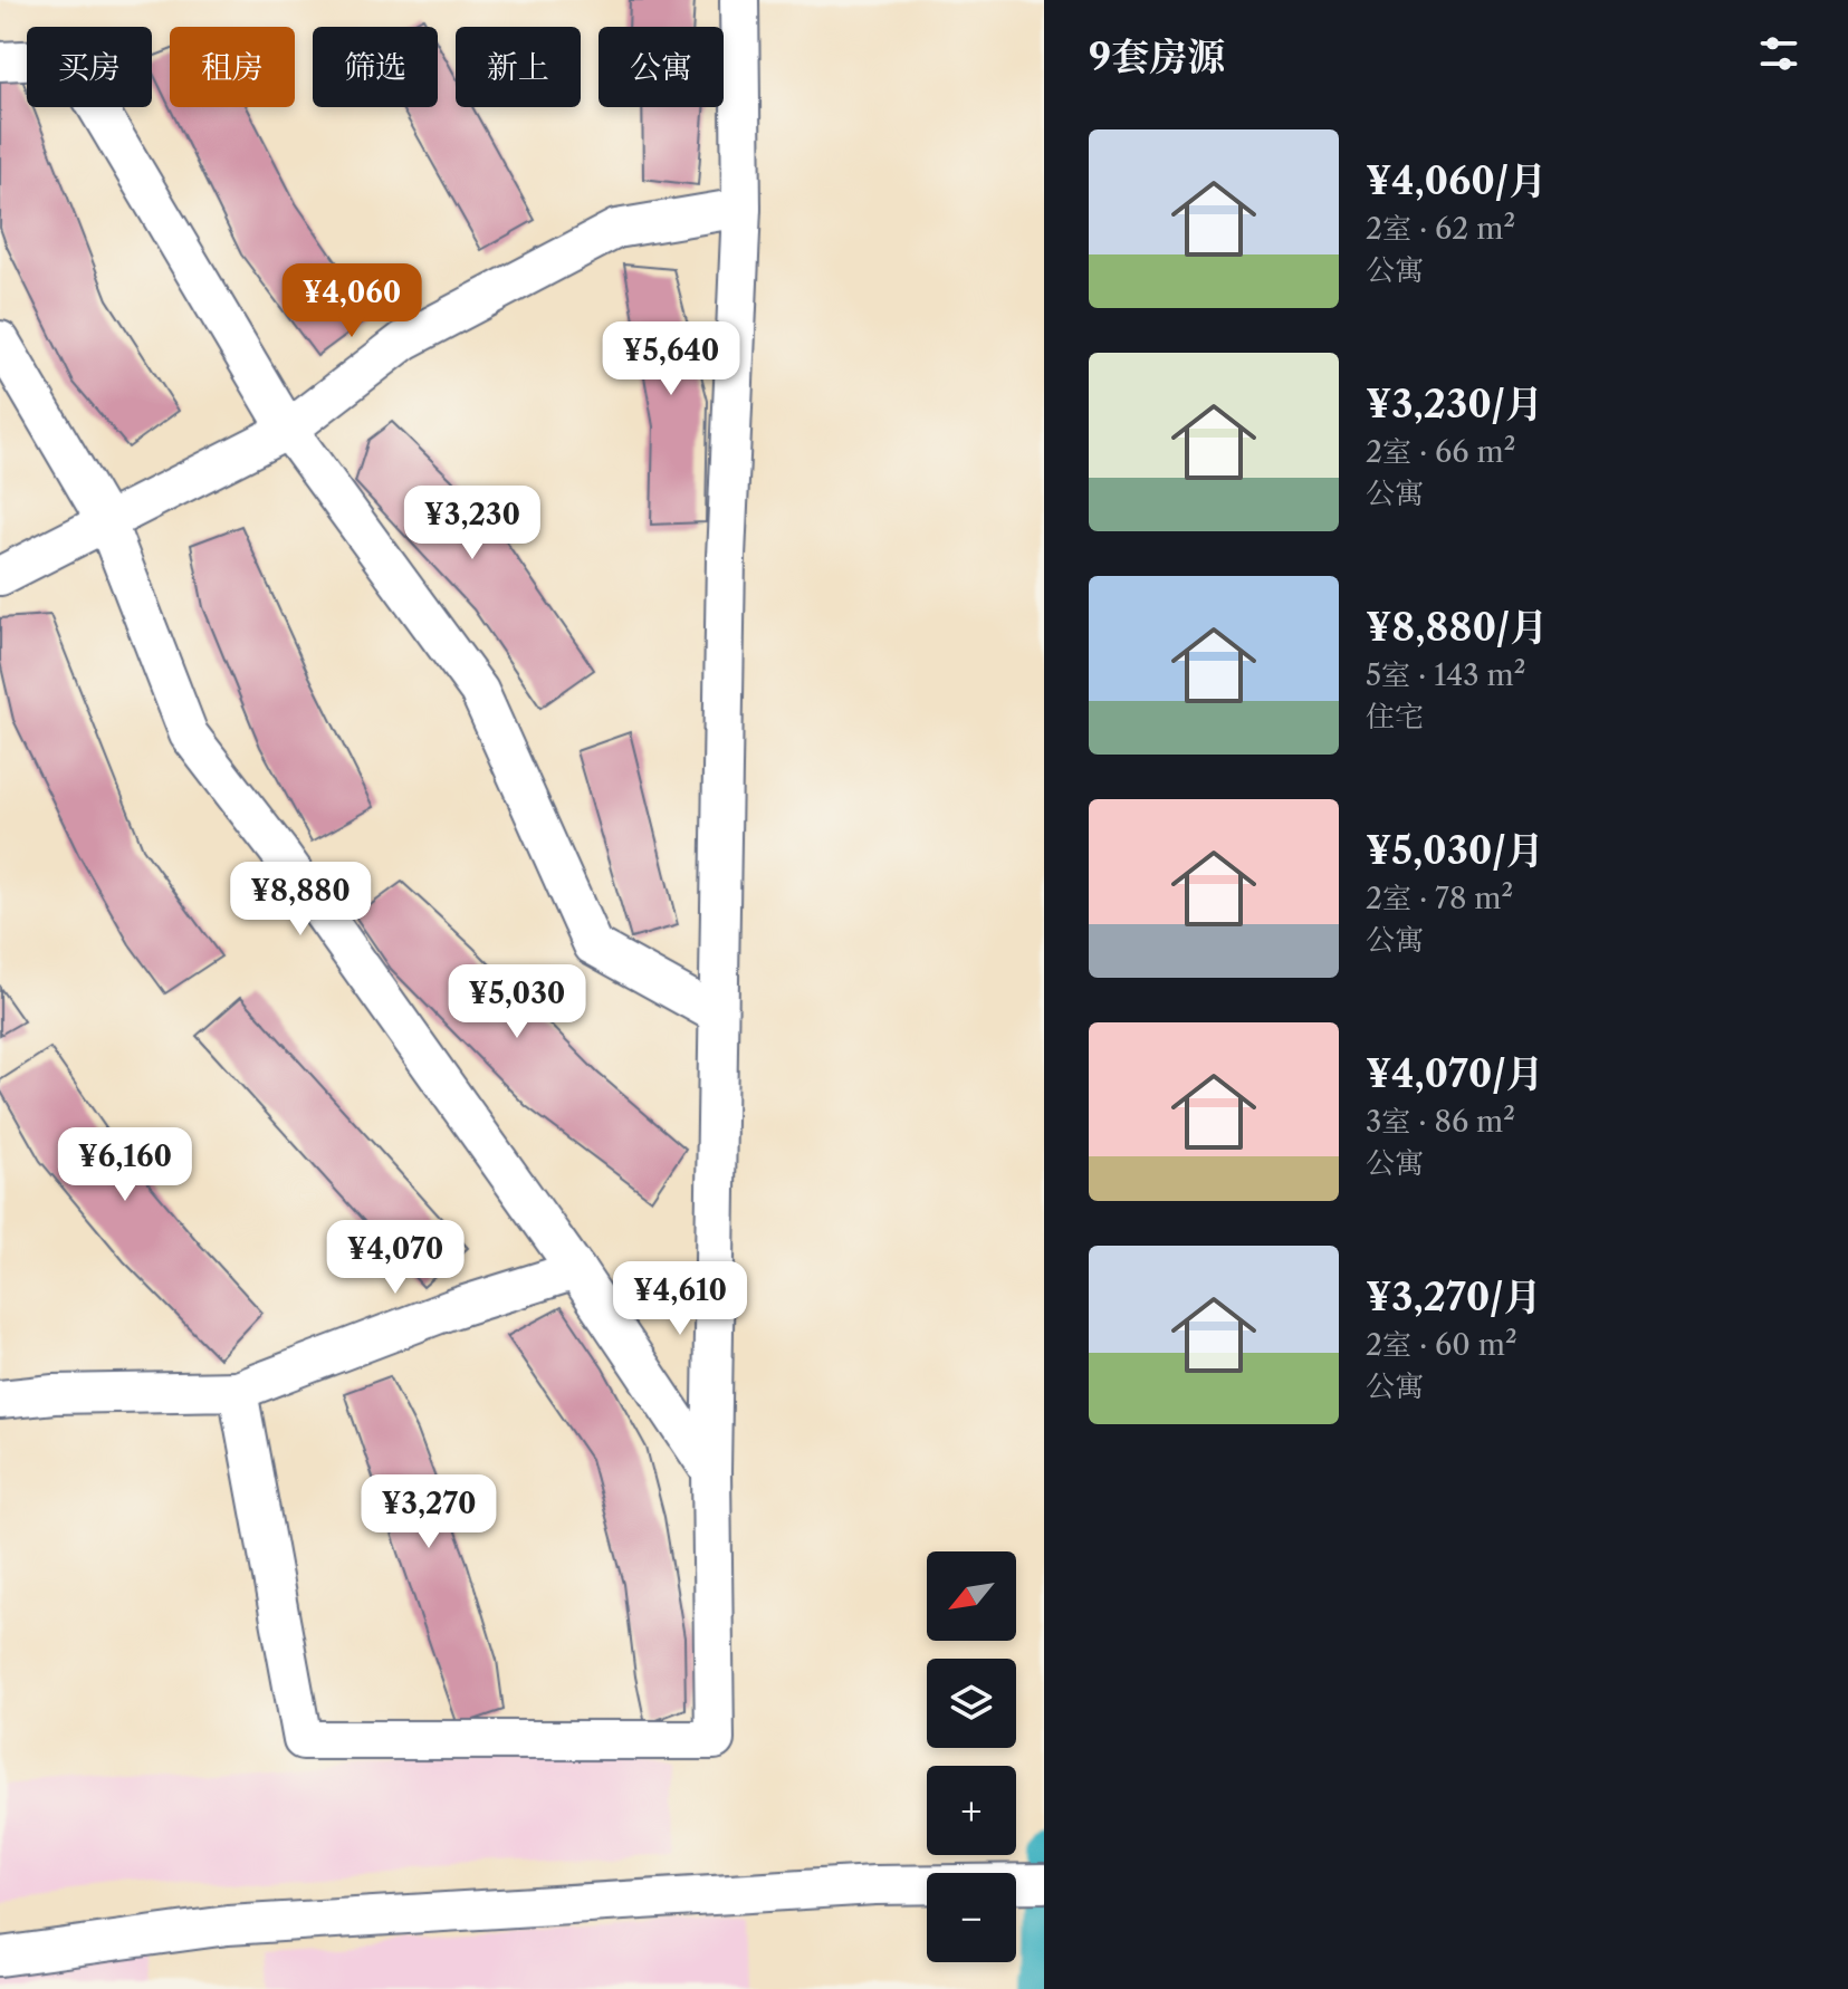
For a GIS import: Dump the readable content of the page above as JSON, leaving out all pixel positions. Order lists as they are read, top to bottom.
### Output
{
  "north": "bottom left",
  "page": {
    "heading": "9套房源",
    "chip": [
      "买房",
      "租房",
      "筛选",
      "新上",
      "公寓"
    ],
    "list": [
      {
        "name": "¥4,060/月",
        "note": "2室 · 62 m² · 公寓"
      },
      {
        "name": "¥3,230/月",
        "note": "2室 · 66 m² · 公寓"
      },
      {
        "name": "¥8,880/月",
        "note": "5室 · 143 m² · 住宅"
      },
      {
        "name": "¥5,030/月",
        "note": "2室 · 78 m² · 公寓"
      },
      {
        "name": "¥4,070/月",
        "note": "3室 · 86 m² · 公寓"
      },
      {
        "name": "¥3,270/月",
        "note": "2室 · 60 m² · 公寓"
      }
    ],
    "price": [
      "¥4,060",
      "¥5,640",
      "¥3,230",
      "¥8,880",
      "¥5,030",
      "¥6,160",
      "¥4,070",
      "¥4,610",
      "¥3,270"
    ],
    "map_buttons": ["+", "−"]
  }
}
